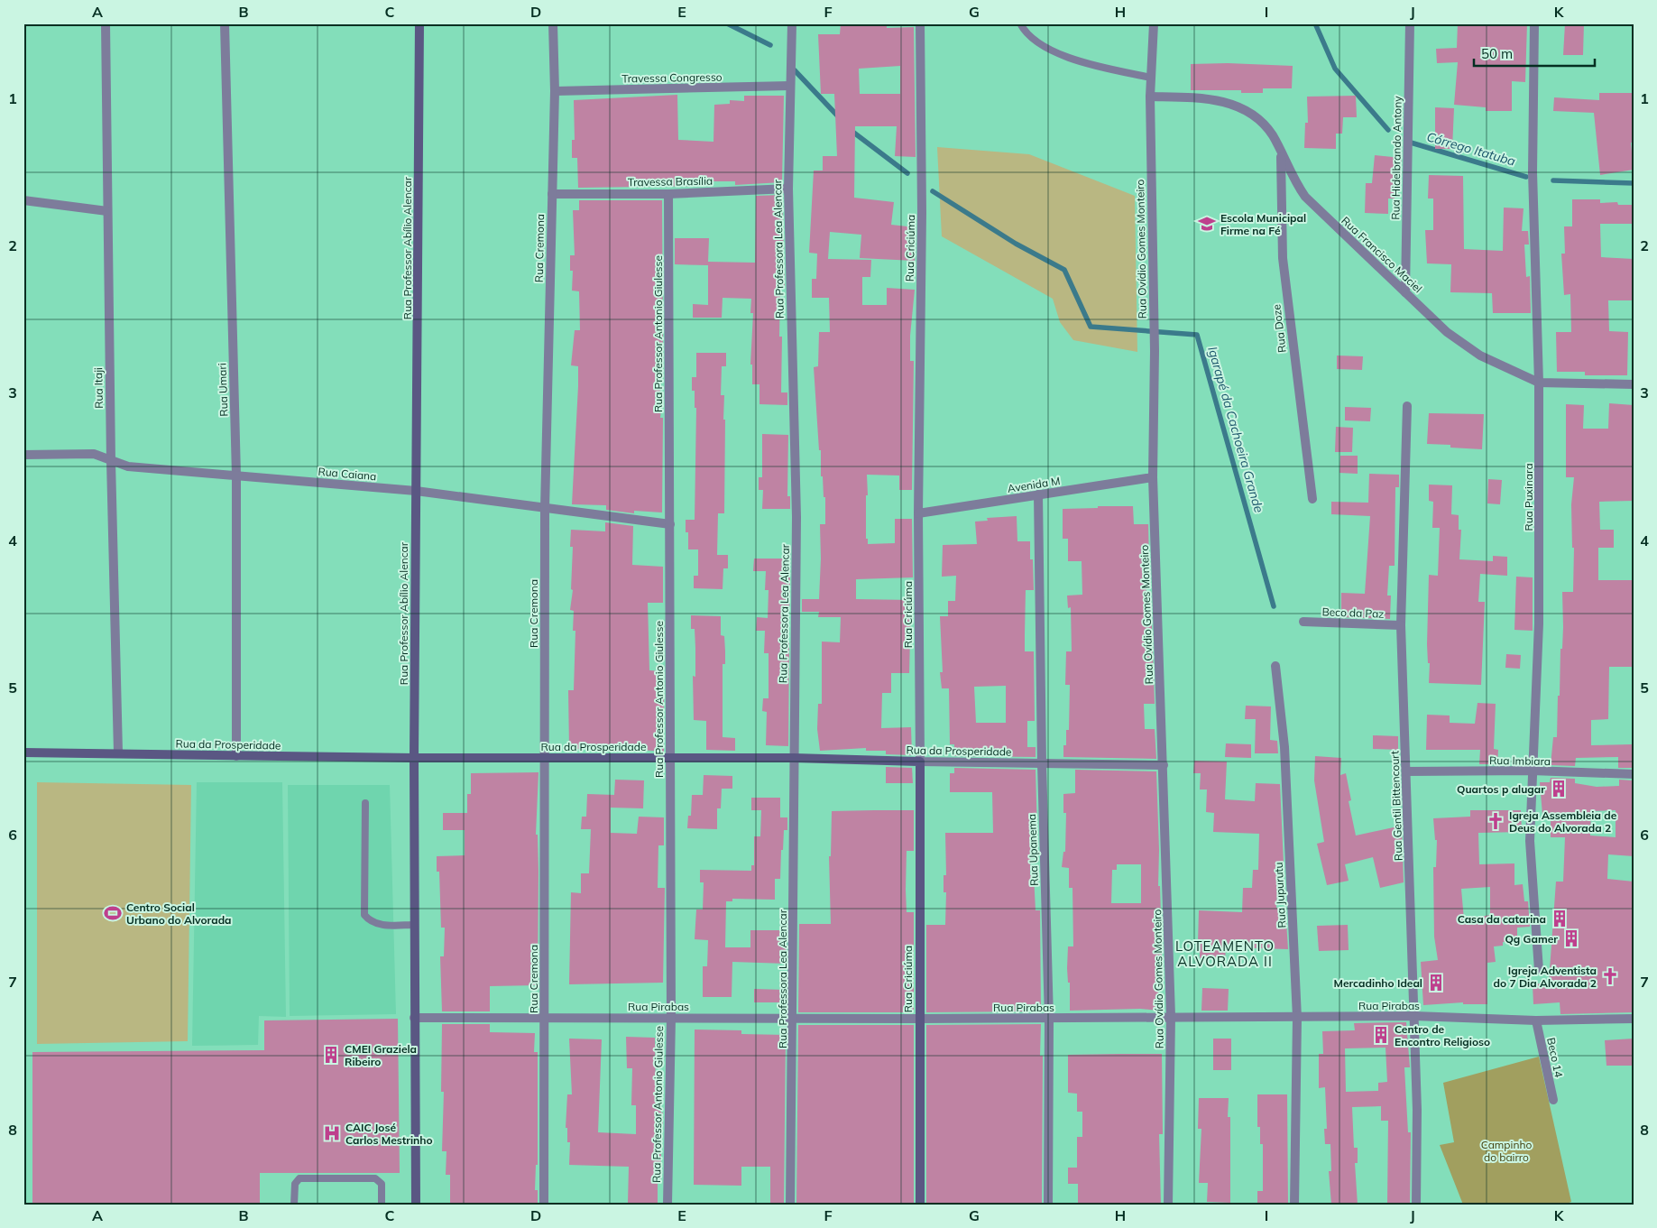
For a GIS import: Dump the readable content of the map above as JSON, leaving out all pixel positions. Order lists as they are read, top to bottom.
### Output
{
  "streets": {
    "street": [
      "Travessa Congresso",
      "Rua Hidelbrando Antony",
      "Travessa Brasília",
      "Rua Professor Abílio Alencar",
      "Rua Cremona",
      "Rua Criciúma",
      "Rua Professora Lea Alencar",
      "Rua Ovídio Gomes Monteiro",
      "Rua Francisco Maciel",
      "Rua Doze",
      "Rua Professor Antonio Giulesse",
      "Rua Itaji",
      "Rua Umari",
      "Rua Caiana",
      "Avenida M",
      "Rua Puxinara",
      "Beco da Paz",
      "Rua da Prosperidade",
      "Rua Imbiara",
      "Rua Gentil Bittencourt",
      "Rua Upanema",
      "Rua Jupurutu",
      "Rua Pirabas",
      "Beco 14"
    ]
  },
  "crossings": [
    ["Travessa Congresso", "Rua Cremona"],
    ["Travessa Congresso", "Rua Professora Lea Alencar"],
    ["Rua Hidelbrando Antony", "Rua Francisco Maciel"],
    ["Travessa Brasília", "Rua Cremona"],
    ["Travessa Brasília", "Rua Professora Lea Alencar"],
    ["Travessa Brasília", "Rua Professor Antonio Giulesse"],
    ["Rua Professor Abílio Alencar", "Rua Caiana"],
    ["Rua Professor Abílio Alencar", "Rua da Prosperidade"],
    ["Rua Professor Abílio Alencar", "Rua Pirabas"],
    ["Rua Cremona", "Rua Caiana"],
    ["Rua Cremona", "Rua da Prosperidade"],
    ["Rua Cremona", "Rua Pirabas"],
    ["Rua Criciúma", "Avenida M"],
    ["Rua Criciúma", "Rua da Prosperidade"],
    ["Rua Criciúma", "Rua Pirabas"],
    ["Rua Professora Lea Alencar", "Rua da Prosperidade"],
    ["Rua Professora Lea Alencar", "Rua Pirabas"],
    ["Rua Ovídio Gomes Monteiro", "Rua Francisco Maciel"],
    ["Rua Ovídio Gomes Monteiro", "Avenida M"],
    ["Rua Ovídio Gomes Monteiro", "Rua da Prosperidade"],
    ["Rua Ovídio Gomes Monteiro", "Rua Pirabas"],
    ["Rua Francisco Maciel", "Rua Doze"],
    ["Rua Francisco Maciel", "Rua Puxinara"],
    ["Rua Professor Antonio Giulesse", "Rua Caiana"],
    ["Rua Professor Antonio Giulesse", "Rua da Prosperidade"],
    ["Rua Professor Antonio Giulesse", "Rua Pirabas"],
    ["Rua Itaji", "Rua Caiana"],
    ["Rua Itaji", "Rua da Prosperidade"],
    ["Rua Umari", "Rua Caiana"],
    ["Rua Umari", "Rua da Prosperidade"],
    ["Avenida M", "Rua Upanema"],
    ["Rua Puxinara", "Rua Imbiara"],
    ["Beco da Paz", "Rua Gentil Bittencourt"],
    ["Rua da Prosperidade", "Rua Upanema"],
    ["Rua Imbiara", "Rua Gentil Bittencourt"],
    ["Rua Gentil Bittencourt", "Rua Pirabas"],
    ["Rua Upanema", "Rua Pirabas"],
    ["Rua Jupurutu", "Rua Pirabas"],
    ["Rua Pirabas", "Beco 14"]
  ],
  "districts": ["LOTEAMENTO ALVORADA II"],
  "water": ["Córrego Itatuba", "Igarapé da Cachoeira Grande"],
  "parks": ["Campinho do bairro"],
  "places": {
    "school or university": ["Escola Municipal Firme na Fé"],
    "building": [
      "Quartos p alugar",
      "Casa da catarina",
      "Qg Gamer",
      "Mercadinho Ideal",
      "Centro de Encontro Religioso",
      "CMEI Graziela Ribeiro"
    ],
    "church": ["Igreja Assembleia de Deus do Alvorada 2", "Igreja Adventista do 7 Dia Alvorada 2"],
    "sports": ["Centro Social Urbano do Alvorada"],
    "hospital": ["CAIC José Carlos Mestrinho"]
  },
  "scale_bar": "50 m",
  "grid": {
    "columns": [
      "A",
      "B",
      "C",
      "D",
      "E",
      "F",
      "G",
      "H",
      "I",
      "J",
      "K"
    ],
    "rows": [
      "1",
      "2",
      "3",
      "4",
      "5",
      "6",
      "7",
      "8"
    ]
  }
}
